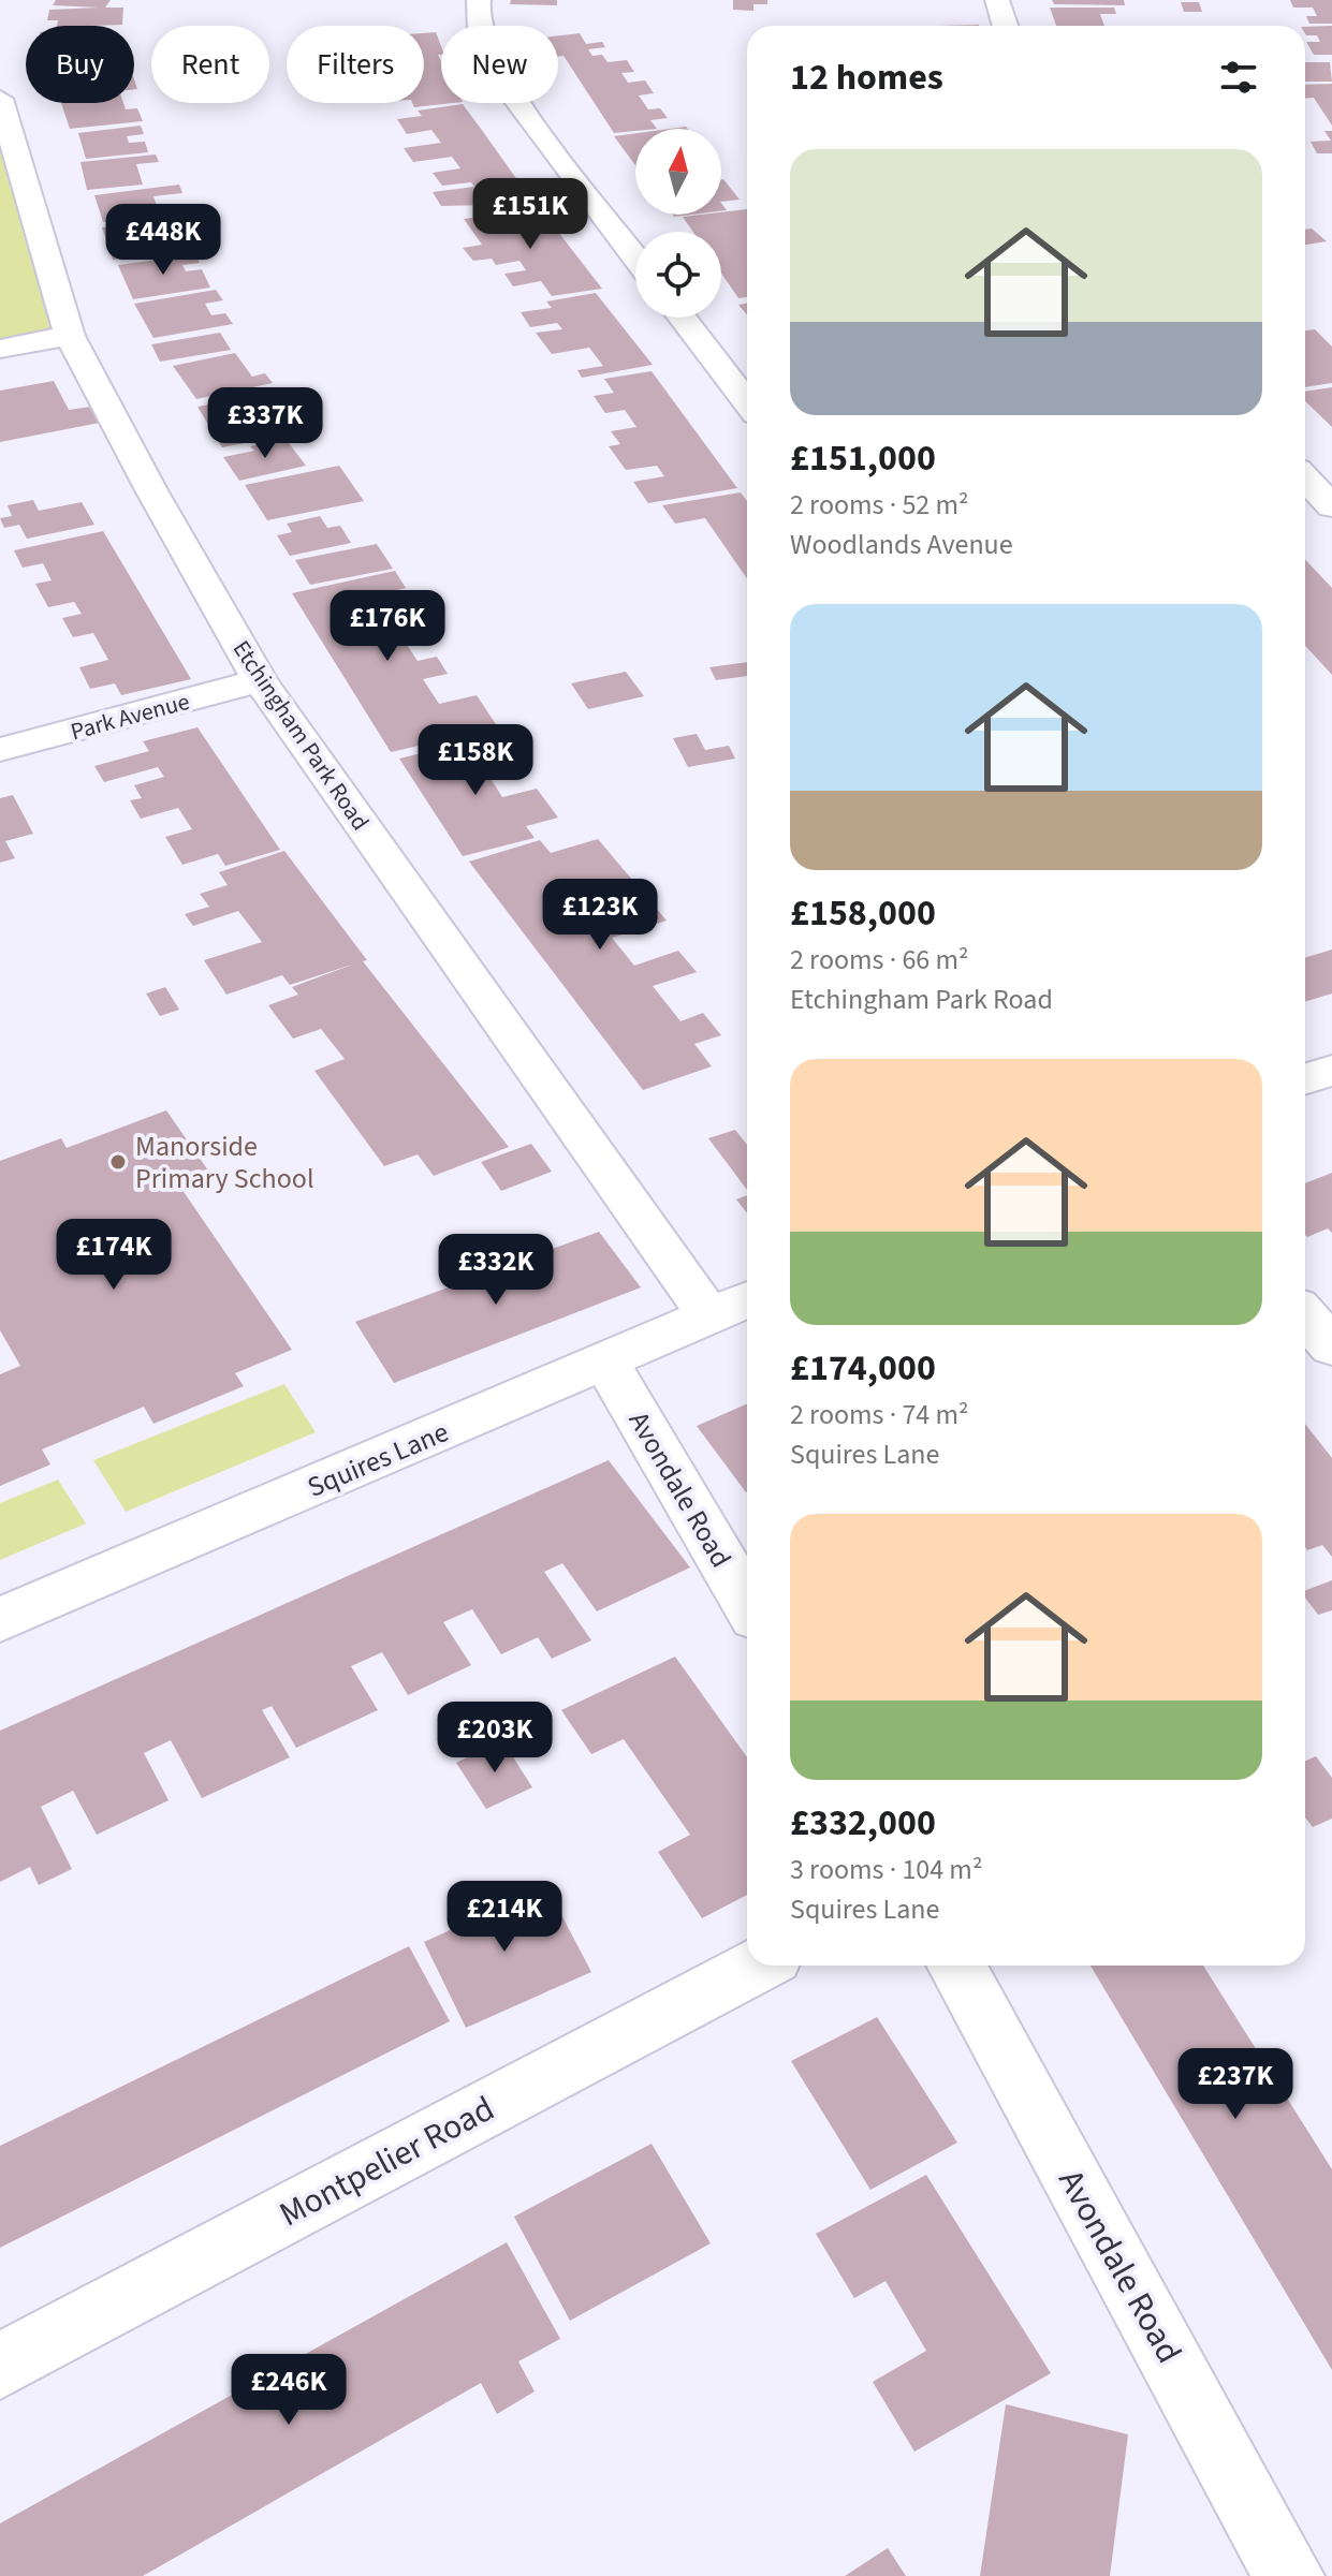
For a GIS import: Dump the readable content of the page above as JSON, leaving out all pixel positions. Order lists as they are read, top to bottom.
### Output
{
  "streets": {
    "street": [
      "Park Avenue",
      "Etchingham Park Road",
      "Squires Lane",
      "Avondale Road",
      "Montpelier Road"
    ]
  },
  "crossings": [
    ["Park Avenue", "Etchingham Park Road"],
    ["Etchingham Park Road", "Squires Lane"],
    ["Squires Lane", "Avondale Road"]
  ],
  "places": ["Manorside Primary School"],
  "north": "top",
  "page": {
    "chip": [
      "Buy",
      "Rent",
      "Filters",
      "New"
    ],
    "heading": "12 homes",
    "list": [
      {
        "name": "£151,000",
        "note": "2 rooms · 52 m² · Woodlands Avenue"
      },
      {
        "name": "£158,000",
        "note": "2 rooms · 66 m² · Etchingham Park Road"
      },
      {
        "name": "£174,000",
        "note": "2 rooms · 74 m² · Squires Lane"
      },
      {
        "name": "£332,000",
        "note": "3 rooms · 104 m² · Squires Lane"
      }
    ],
    "price": [
      "£151K",
      "£448K",
      "£337K",
      "£176K",
      "£158K",
      "£123K",
      "£174K",
      "£332K",
      "£203K",
      "£214K",
      "£237K",
      "£246K"
    ]
  }
}
